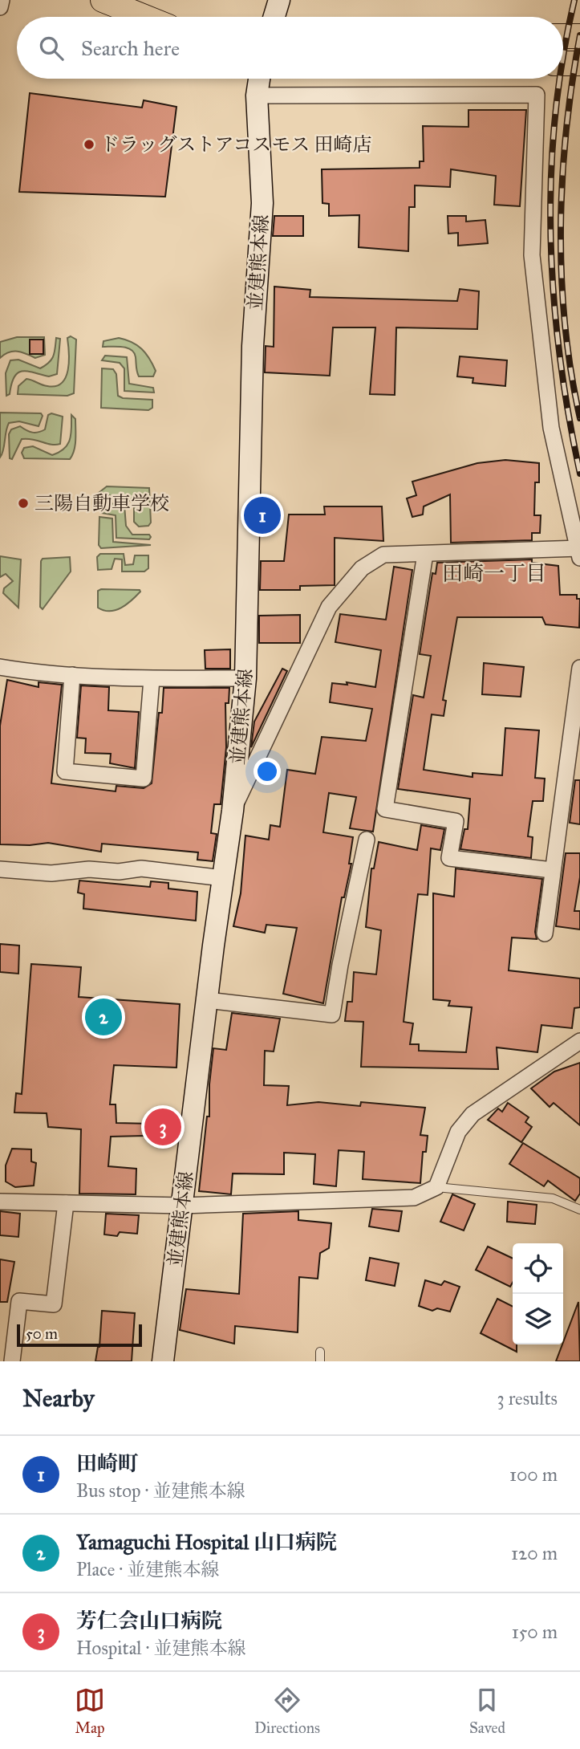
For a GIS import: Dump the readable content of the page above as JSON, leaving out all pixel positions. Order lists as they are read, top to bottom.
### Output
{
  "streets": {
    "main road": ["並建熊本線"]
  },
  "districts": ["田崎一丁目"],
  "places": ["ドラッグストアコスモス 田崎店", "三陽自動車学校"],
  "scale_bar": "50 m",
  "page": {
    "search": "Search here",
    "pins": ["1", "2", "3"],
    "scale": "50 m",
    "heading": ["Nearby", "3 results"],
    "list": [
      {
        "mark": "1",
        "name": "田崎町",
        "note": "Bus stop · 並建熊本線",
        "value": "100 m"
      },
      {
        "mark": "2",
        "name": "Yamaguchi Hospital 山口病院",
        "note": "Place · 並建熊本線",
        "value": "120 m"
      },
      {
        "mark": "3",
        "name": "芳仁会山口病院",
        "note": "Hospital · 並建熊本線",
        "value": "150 m"
      }
    ],
    "nav": ["Map", "Directions", "Saved"]
  }
}
